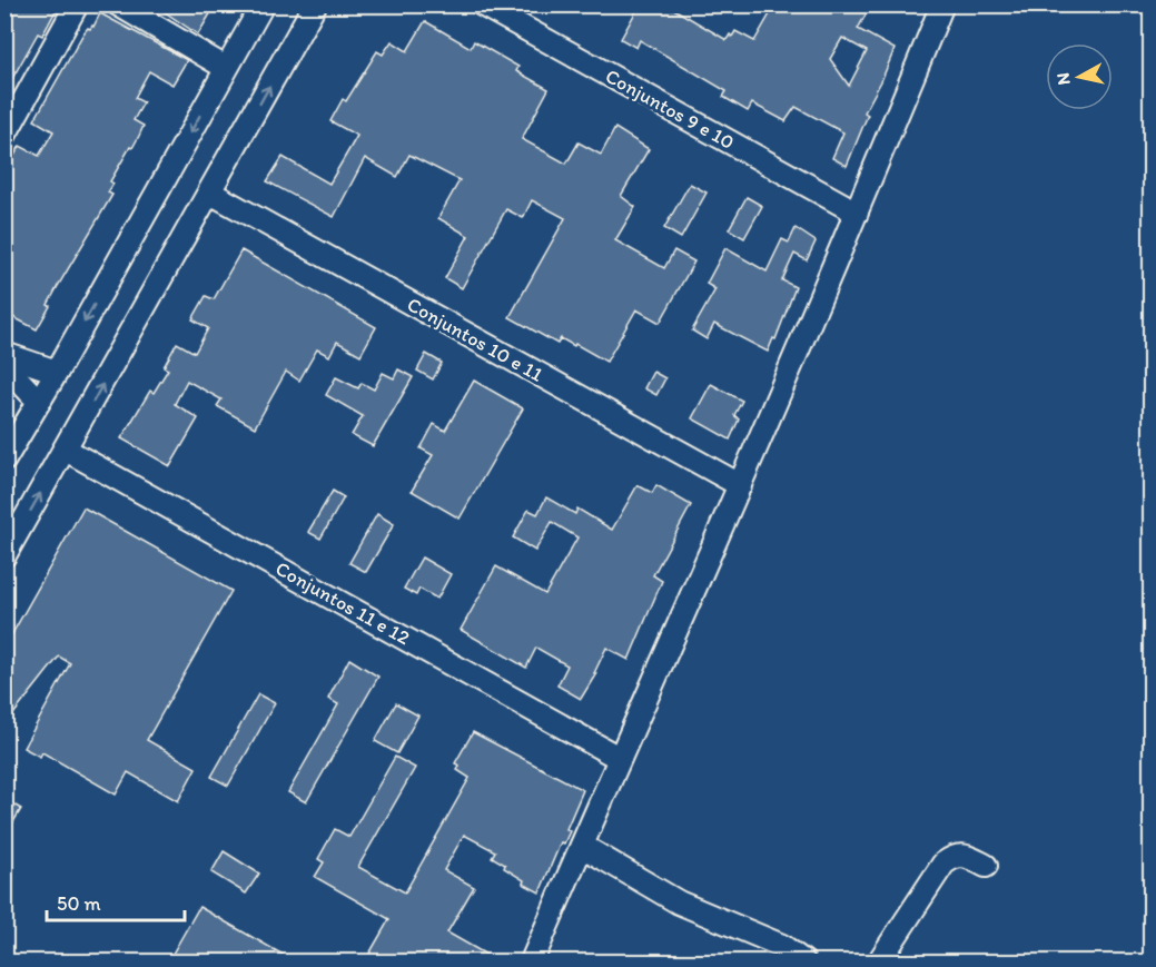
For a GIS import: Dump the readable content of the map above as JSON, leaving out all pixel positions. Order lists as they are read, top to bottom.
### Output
{
  "streets": {
    "street": ["Conjuntos 9 e 10", "Conjuntos 10 e 11", "Conjuntos 11 e 12"]
  },
  "scale_bar": "50 m",
  "north": "left"
}
